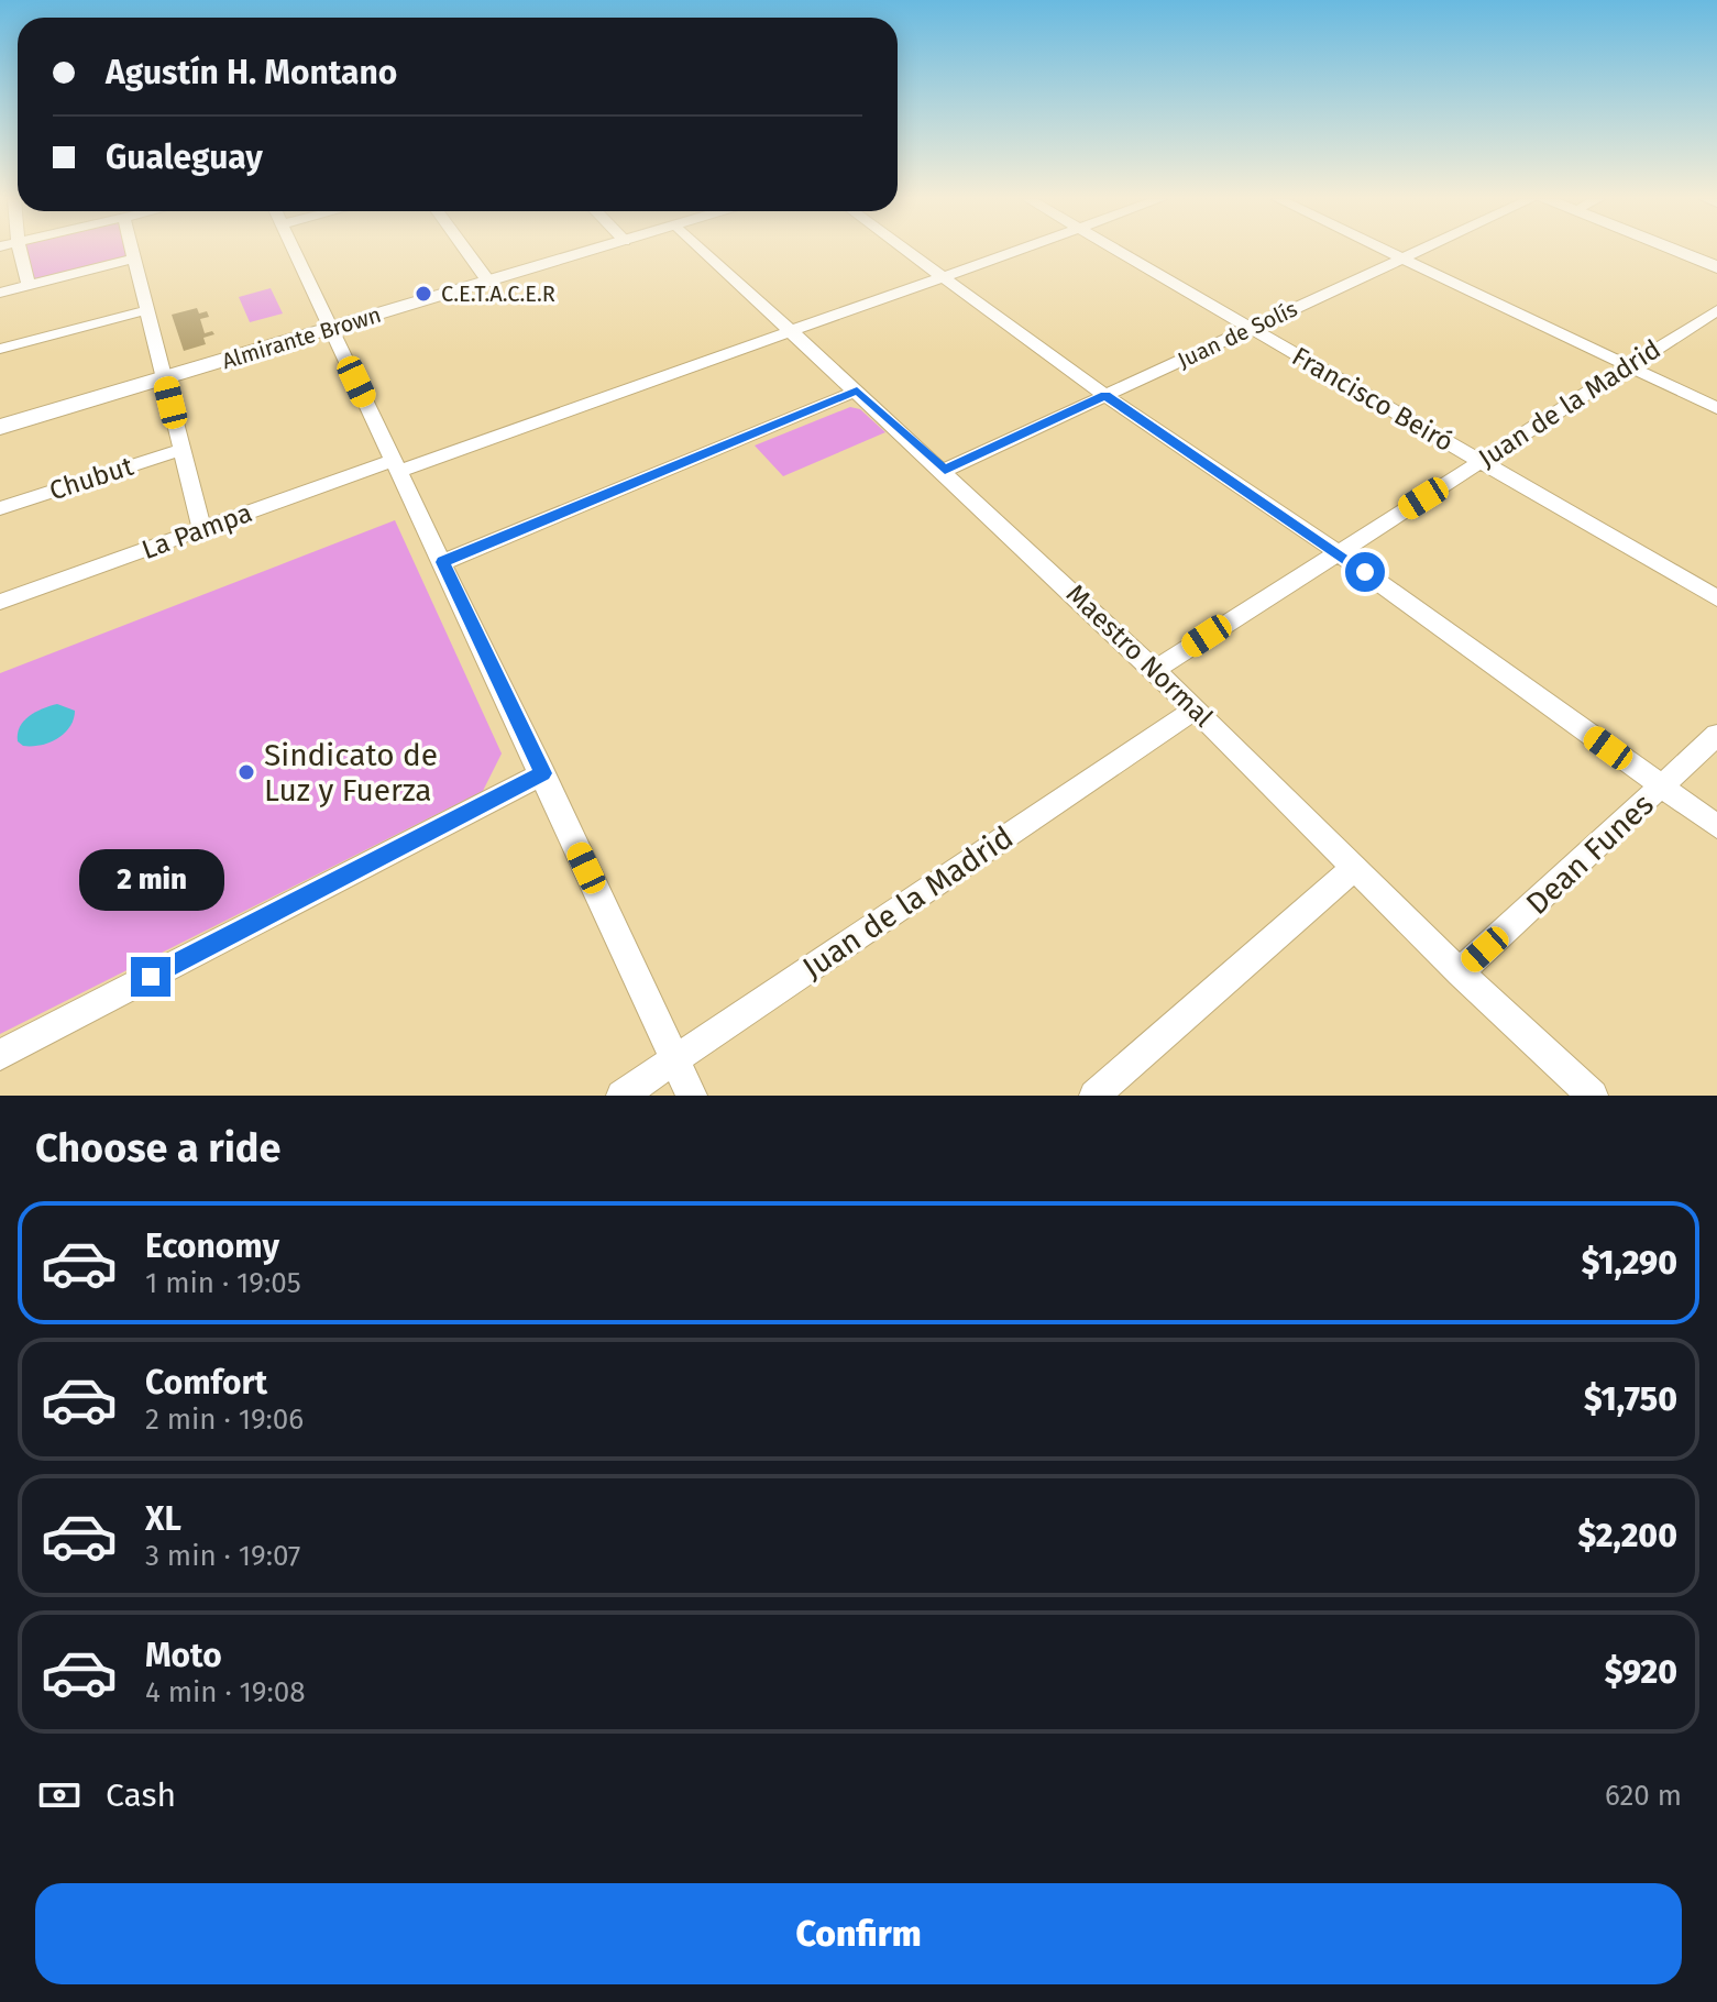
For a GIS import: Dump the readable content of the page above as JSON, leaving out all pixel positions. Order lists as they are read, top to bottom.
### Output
{
  "streets": {
    "main road": ["Almirante Brown"],
    "street": [
      "Juan de Solís",
      "Francisco Beiró",
      "Juan de la Madrid",
      "Chubut",
      "La Pampa",
      "Maestro Normal",
      "Dean Funes"
    ]
  },
  "crossings": [
    ["Juan de Solís", "Francisco Beiró"],
    ["Juan de Solís", "Maestro Normal"],
    ["Francisco Beiró", "Juan de la Madrid"],
    ["Juan de la Madrid", "Maestro Normal"],
    ["La Pampa", "Maestro Normal"],
    ["Maestro Normal", "Dean Funes"]
  ],
  "places": ["C.E.T.A.C.E.R", "Sindicato de Luz y Fuerza"],
  "page": {
    "banner": ["Agustín H. Montano", "Gualeguay"],
    "bubble": "2 min",
    "heading": "Choose a ride",
    "list": [
      {
        "name": "Economy",
        "note": "1 min · 19:05",
        "value": "$1,290"
      },
      {
        "name": "Comfort",
        "note": "2 min · 19:06",
        "value": "$1,750"
      },
      {
        "name": "XL",
        "note": "3 min · 19:07",
        "value": "$2,200"
      },
      {
        "name": "Moto",
        "note": "4 min · 19:08",
        "value": "$920"
      }
    ],
    "pay": ["Cash", "620 m"],
    "buttons": "Confirm"
  }
}
